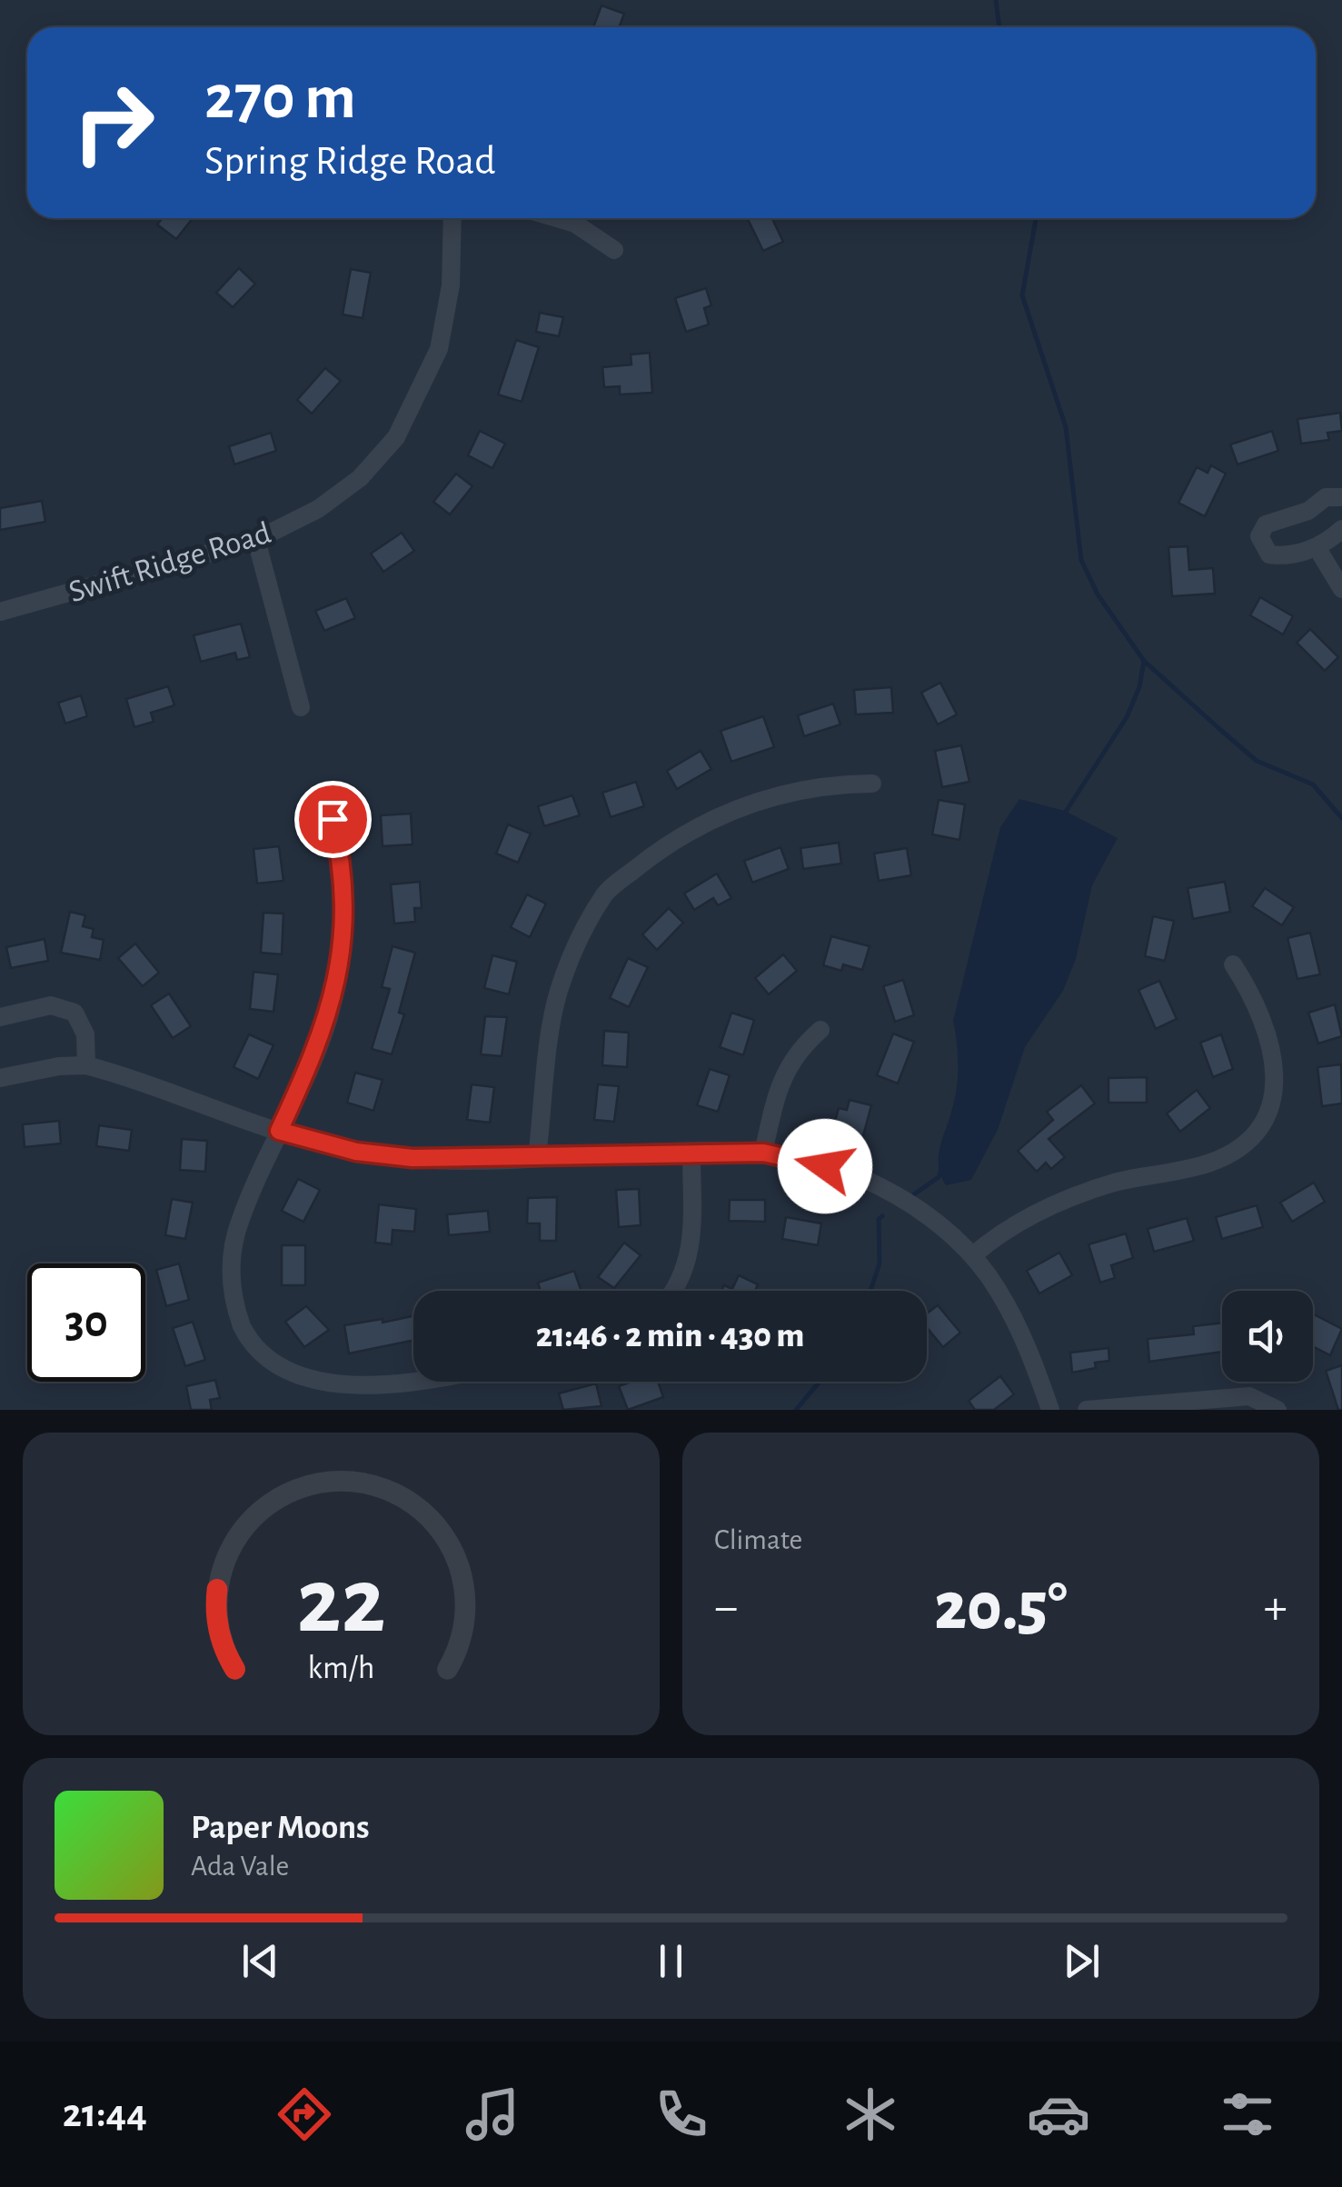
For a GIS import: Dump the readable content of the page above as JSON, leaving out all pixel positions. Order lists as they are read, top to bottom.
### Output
{
  "streets": {
    "street": ["Swift Ridge Road"]
  },
  "page": {
    "turn": ["270 m", "Spring Ridge Road"],
    "limit": "30",
    "trip": "21:46 · 2 min · 430 m",
    "tile": "Climate",
    "heat": ["−", "20.5°", "+"],
    "song": ["Paper Moons", "Ada Vale"],
    "tabs": "21:44",
    "gauge": ["22", "km/h"]
  }
}
